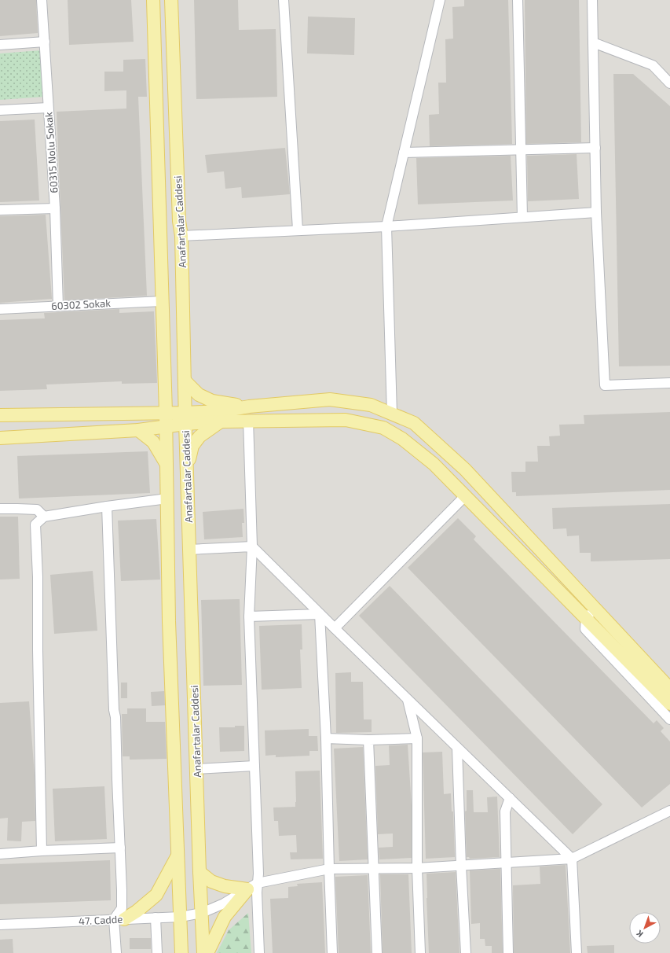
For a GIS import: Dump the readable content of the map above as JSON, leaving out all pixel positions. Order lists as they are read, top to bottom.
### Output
{
  "streets": {
    "main road": ["Anafartalar Caddesi"],
    "street": ["60315 Nolu Sokak", "60302 Sokak", "47. Cadde"]
  },
  "crossings": [
    ["60315 Nolu Sokak", "60302 Sokak"],
    ["Anafartalar Caddesi", "60302 Sokak"],
    ["Anafartalar Caddesi", "47. Cadde"]
  ],
  "north": "bottom left"
}
